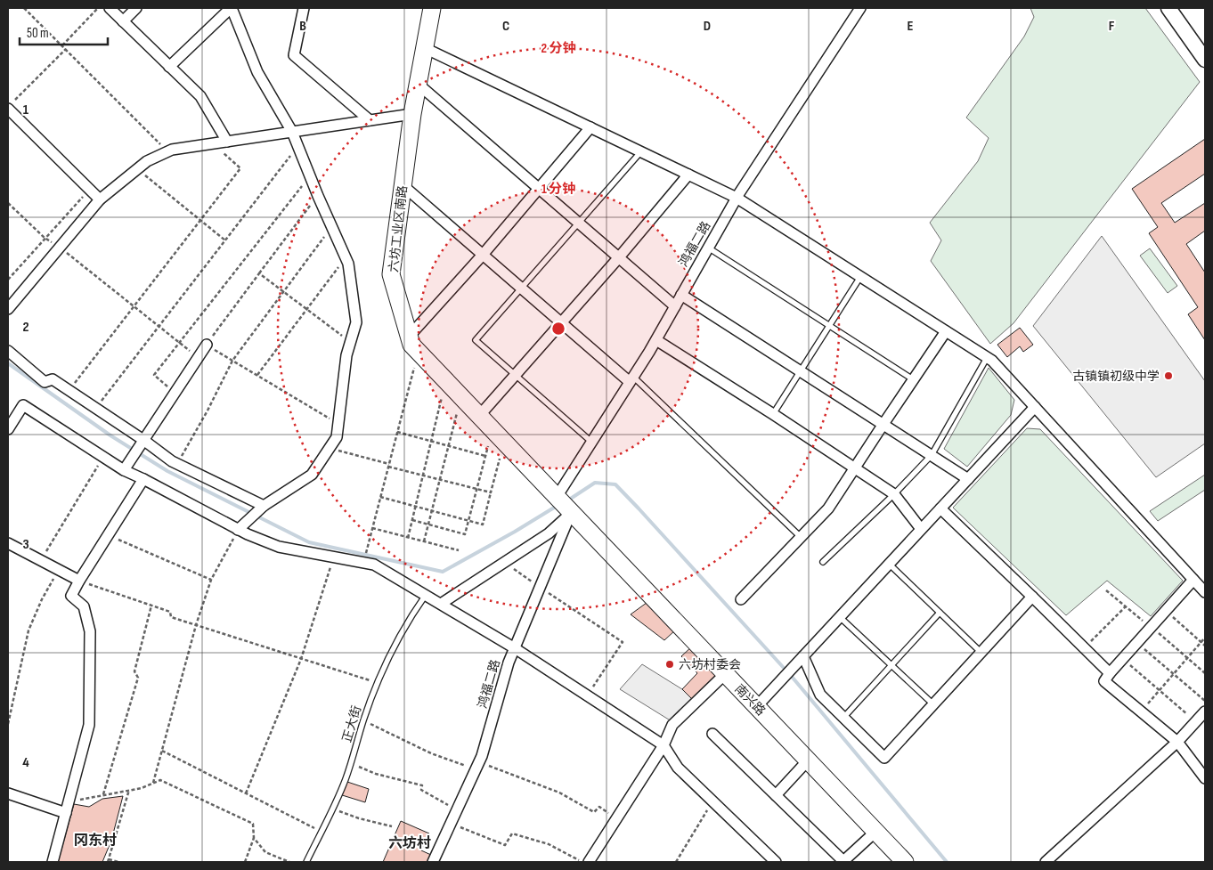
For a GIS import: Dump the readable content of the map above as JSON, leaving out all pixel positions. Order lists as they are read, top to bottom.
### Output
{
  "streets": {
    "main road": ["六坊工业区南路", "南兴路"],
    "street": ["鸿福二路"],
    "lane": ["正大街"]
  },
  "crossings": [
    ["六坊工业区南路", "鸿福二路"],
    ["六坊工业区南路", "南兴路"],
    ["鸿福二路", "南兴路"]
  ],
  "districts": ["冈东村", "六坊村"],
  "places": ["古镇镇初级中学", "六坊村委会"],
  "scale_bar": "50 m",
  "grid": {
    "columns": [
      "B",
      "C",
      "D",
      "E",
      "F"
    ],
    "rows": [
      "1",
      "2",
      "3",
      "4"
    ]
  },
  "rings": ["2 分钟", "1 分钟"]
}
